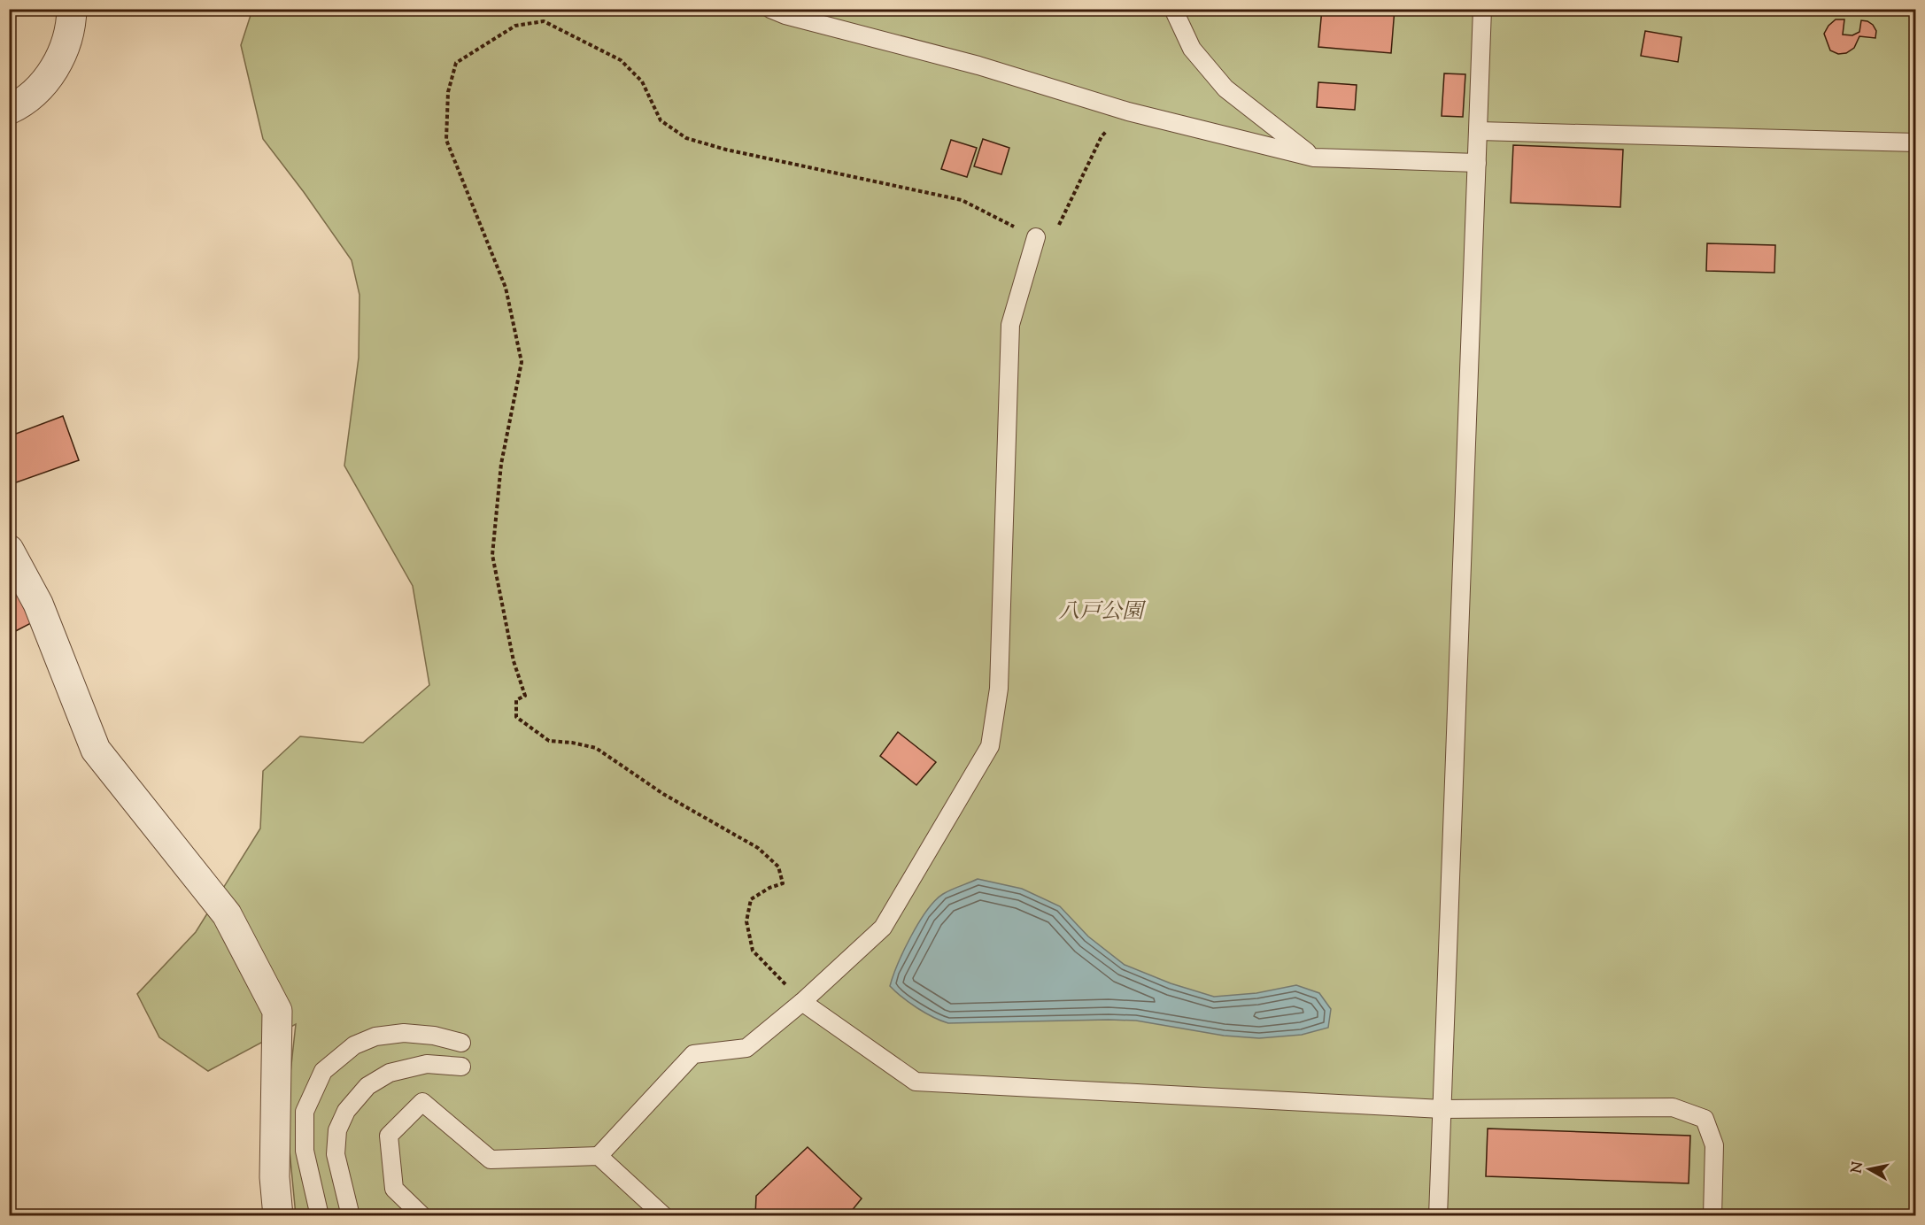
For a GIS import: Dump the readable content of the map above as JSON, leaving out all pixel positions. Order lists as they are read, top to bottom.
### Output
{
  "parks": ["八戸公園"],
  "north": "left"
}
